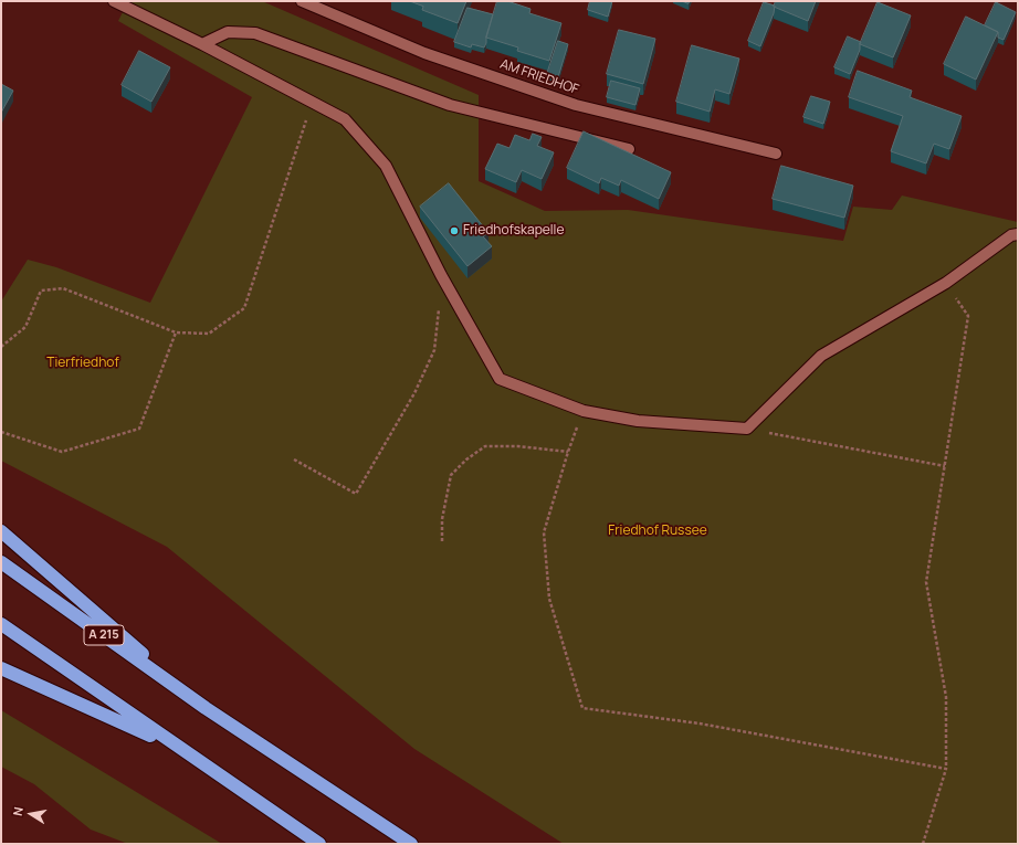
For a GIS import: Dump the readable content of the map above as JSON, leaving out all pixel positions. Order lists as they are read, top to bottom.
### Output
{
  "streets": {
    "highway": ["A 215"],
    "street": ["AM FRIEDHOF"]
  },
  "parks": ["Tierfriedhof", "Friedhof Russee"],
  "places": ["Friedhofskapelle"],
  "north": "left"
}
